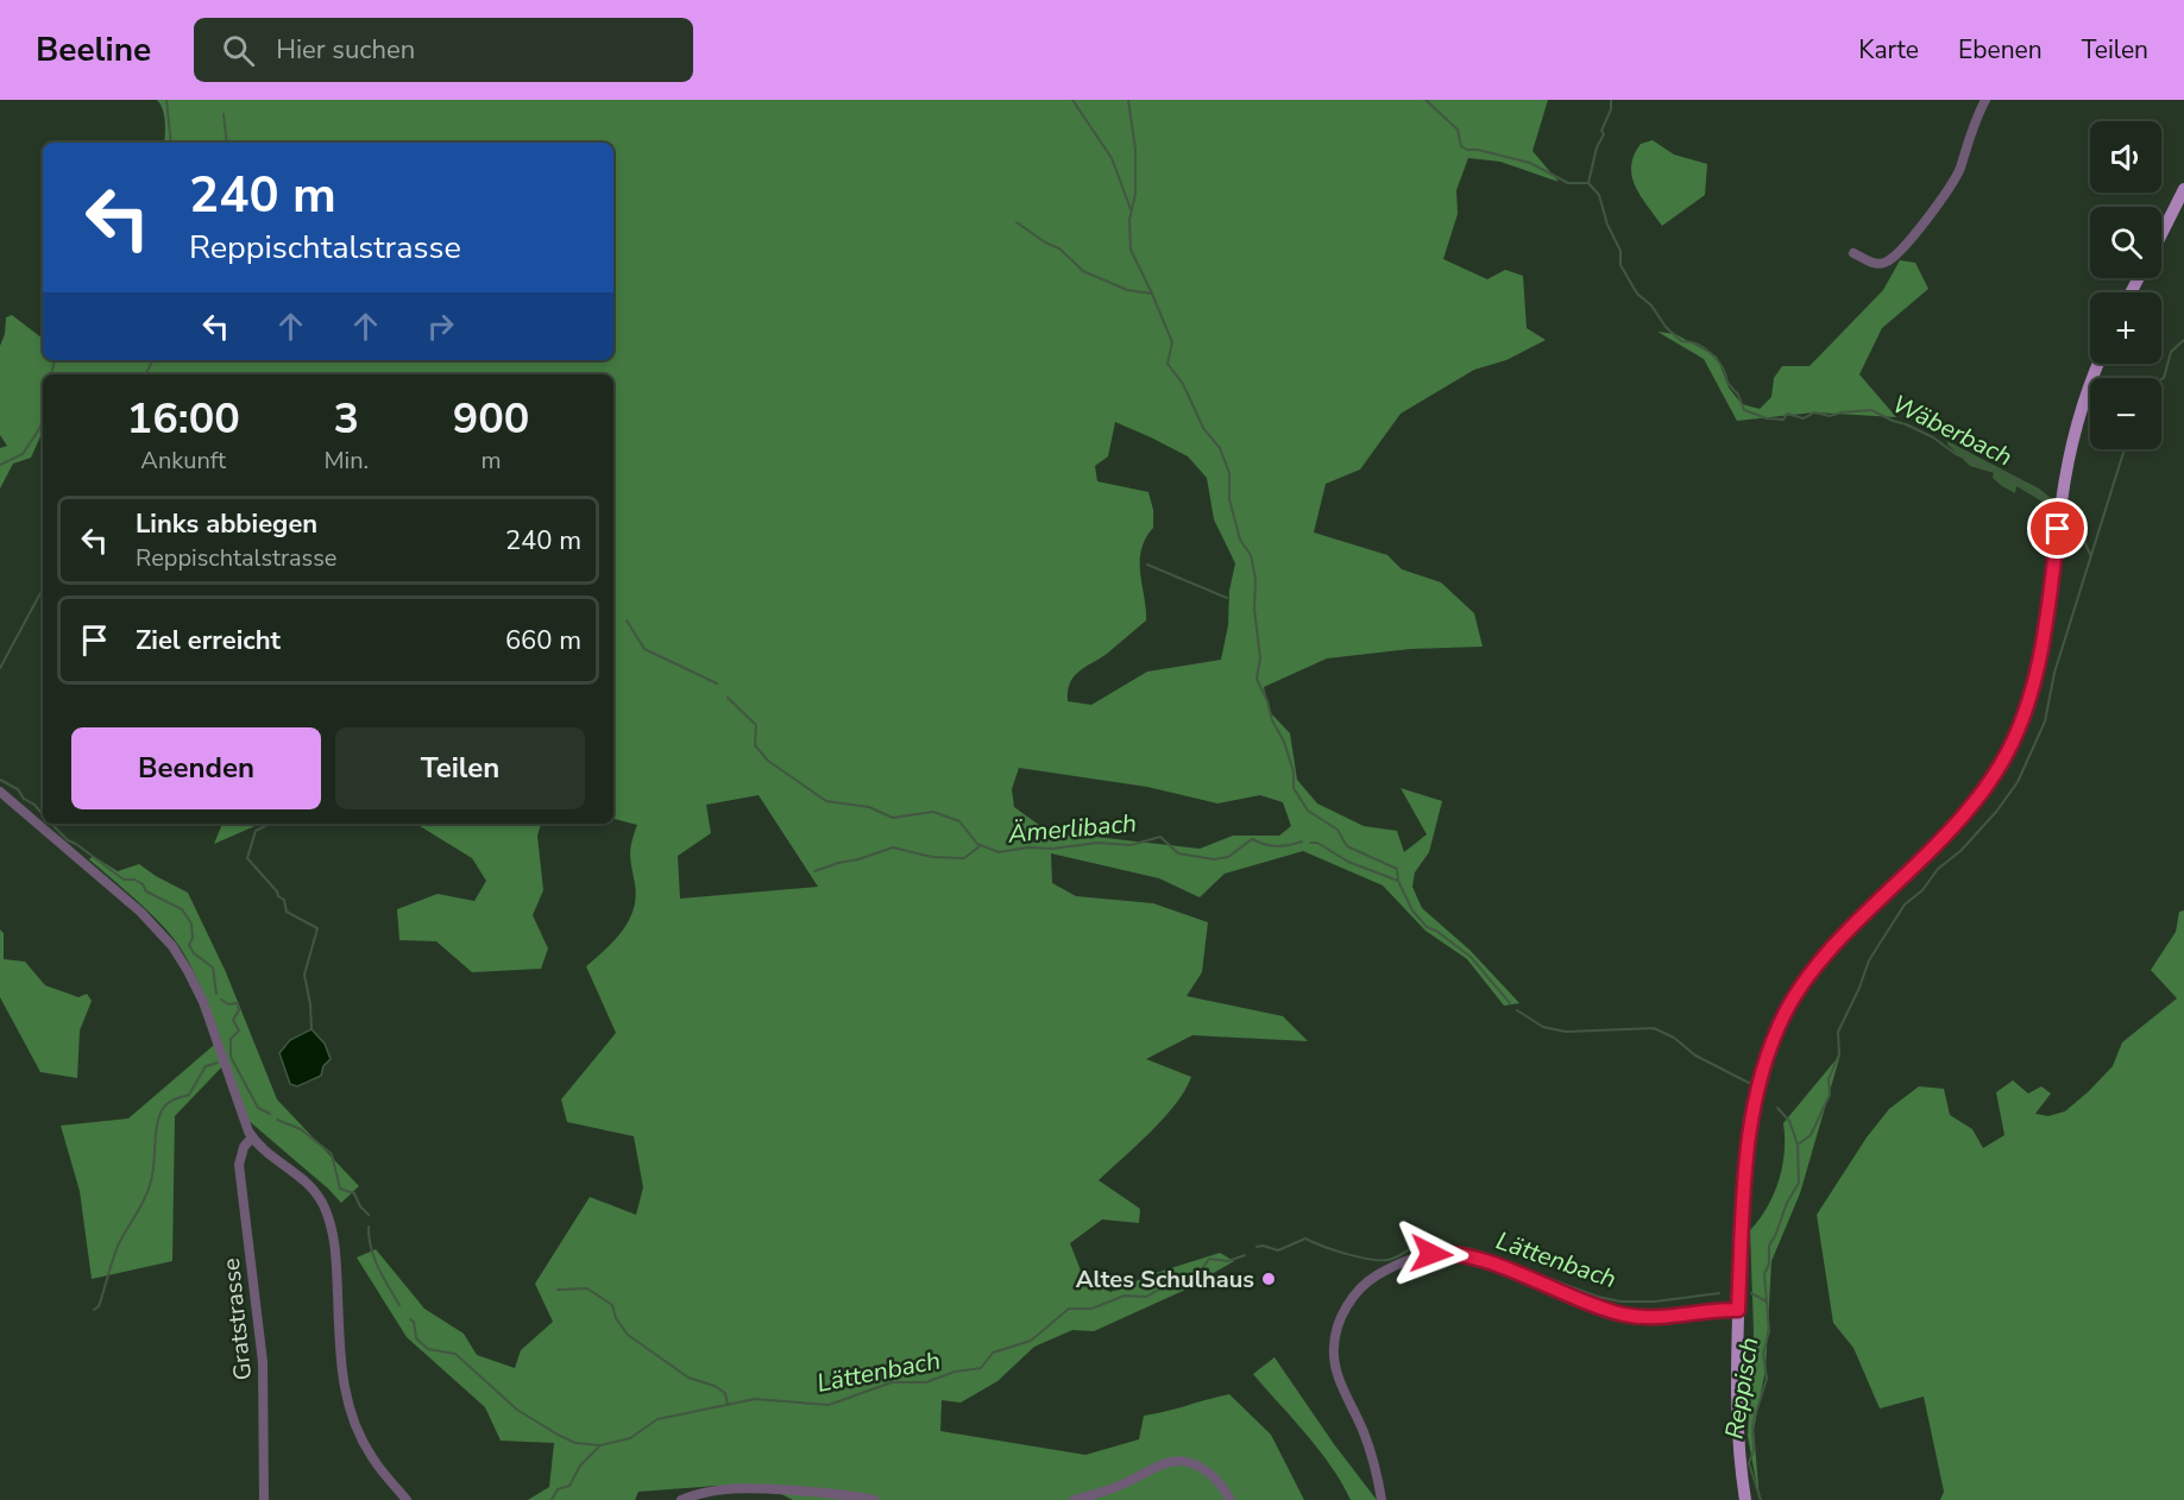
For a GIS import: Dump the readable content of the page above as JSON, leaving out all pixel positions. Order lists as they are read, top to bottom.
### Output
{
  "streets": {
    "street": ["Gratstrasse"]
  },
  "water": [
    "Wäberbach",
    "Ämerlibach",
    "Lättenbach",
    "Reppisch"
  ],
  "places": ["Altes Schulhaus"],
  "page": {
    "header": "Beeline",
    "search": "Hier suchen",
    "nav": ["Karte", "Ebenen", "Teilen"],
    "map_buttons": ["+", "−"],
    "turn": ["240 m", "Reppischtalstrasse"],
    "eta": [
      "16:00",
      "Ankunft",
      "3",
      "Min.",
      "900",
      "m"
    ],
    "list": [
      {
        "name": "Links abbiegen",
        "note": "Reppischtalstrasse",
        "value": "240 m"
      },
      {
        "name": "Ziel erreicht",
        "value": "660 m"
      }
    ],
    "buttons": ["Beenden", "Teilen"]
  }
}
